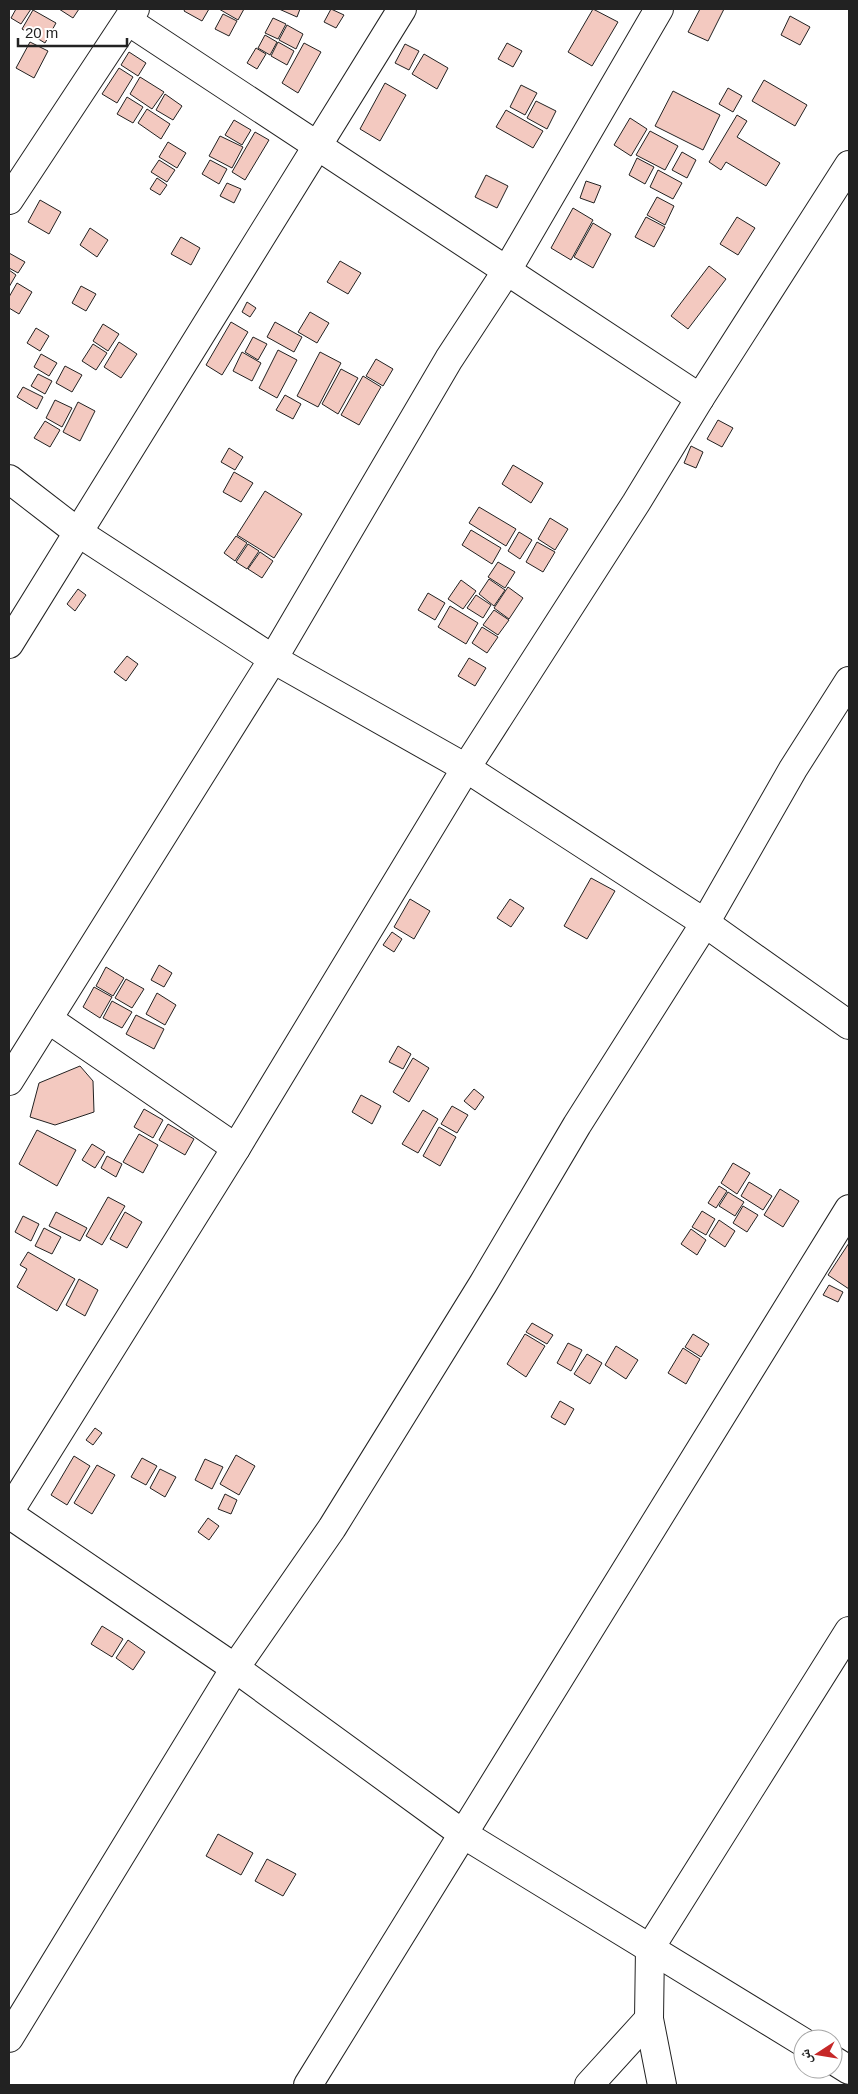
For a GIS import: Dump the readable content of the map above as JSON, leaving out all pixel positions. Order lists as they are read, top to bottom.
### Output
{
  "scale_bar": "20 m",
  "north": "left"
}
